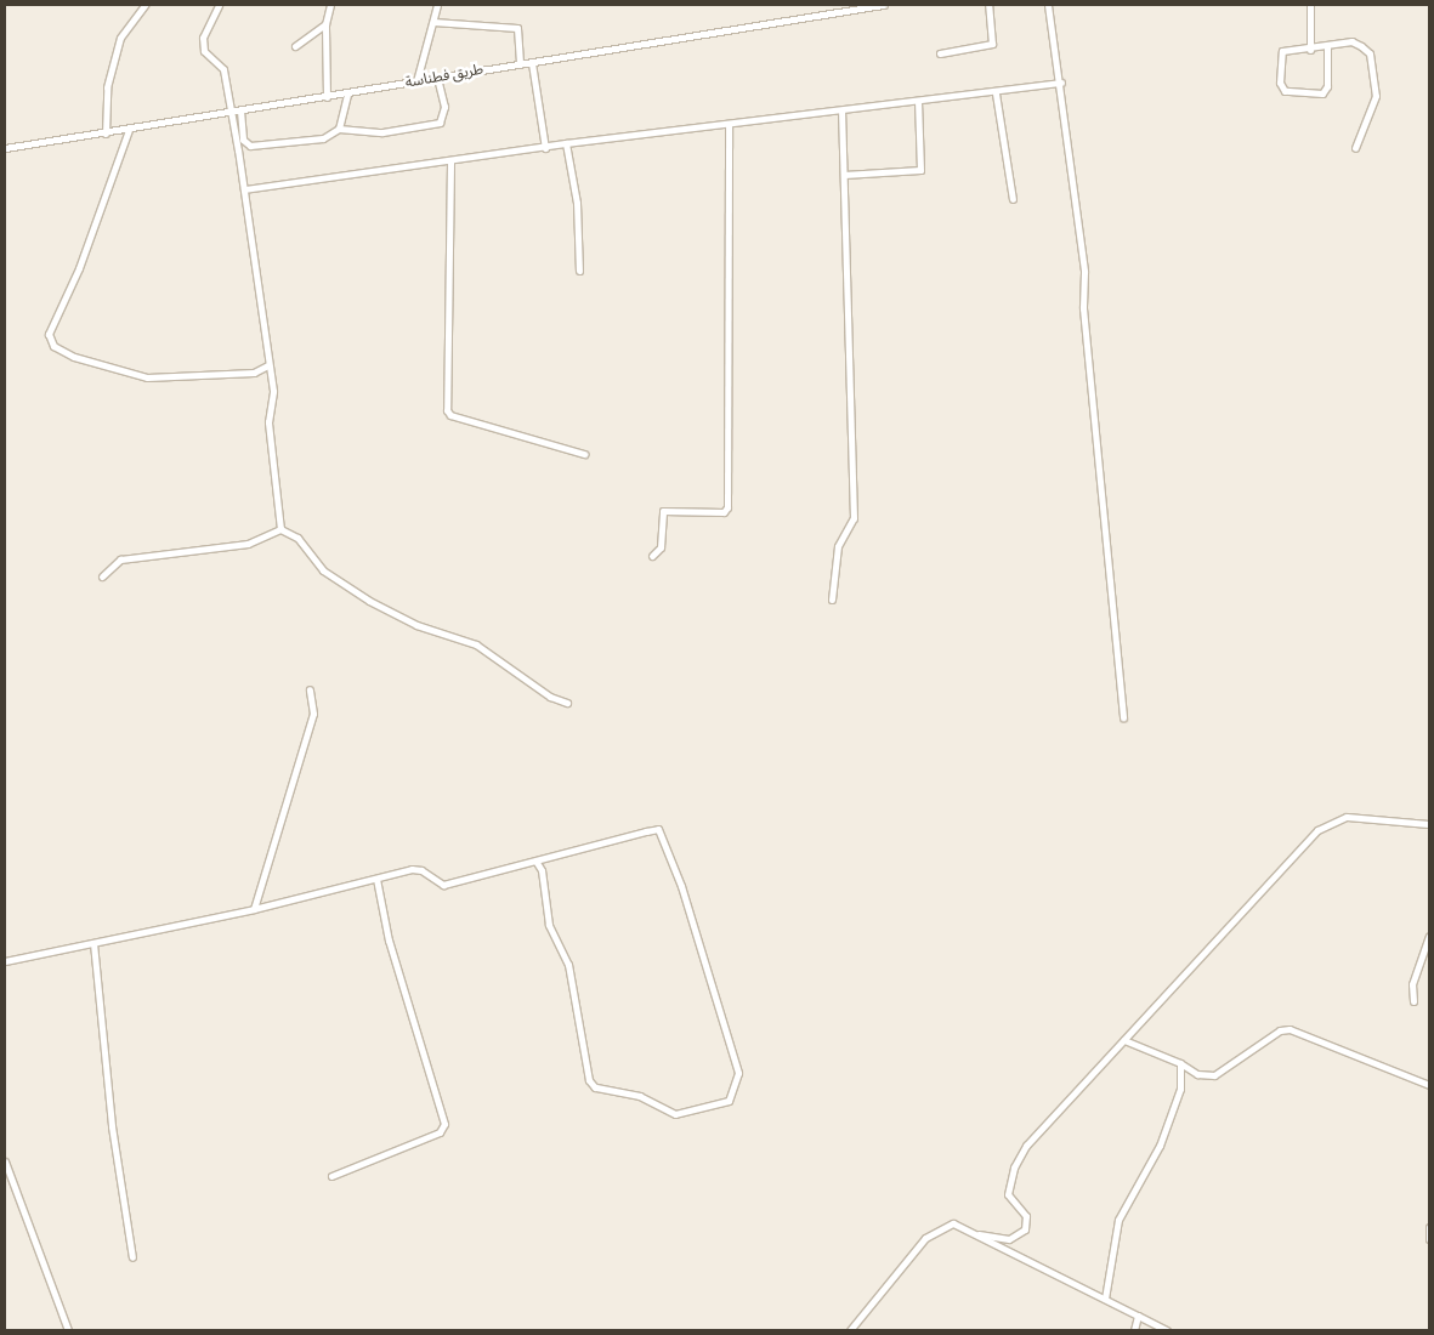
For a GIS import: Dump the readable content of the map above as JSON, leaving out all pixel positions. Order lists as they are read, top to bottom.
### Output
{
  "streets": {
    "street": ["طريق فطناسة"]
  }
}
